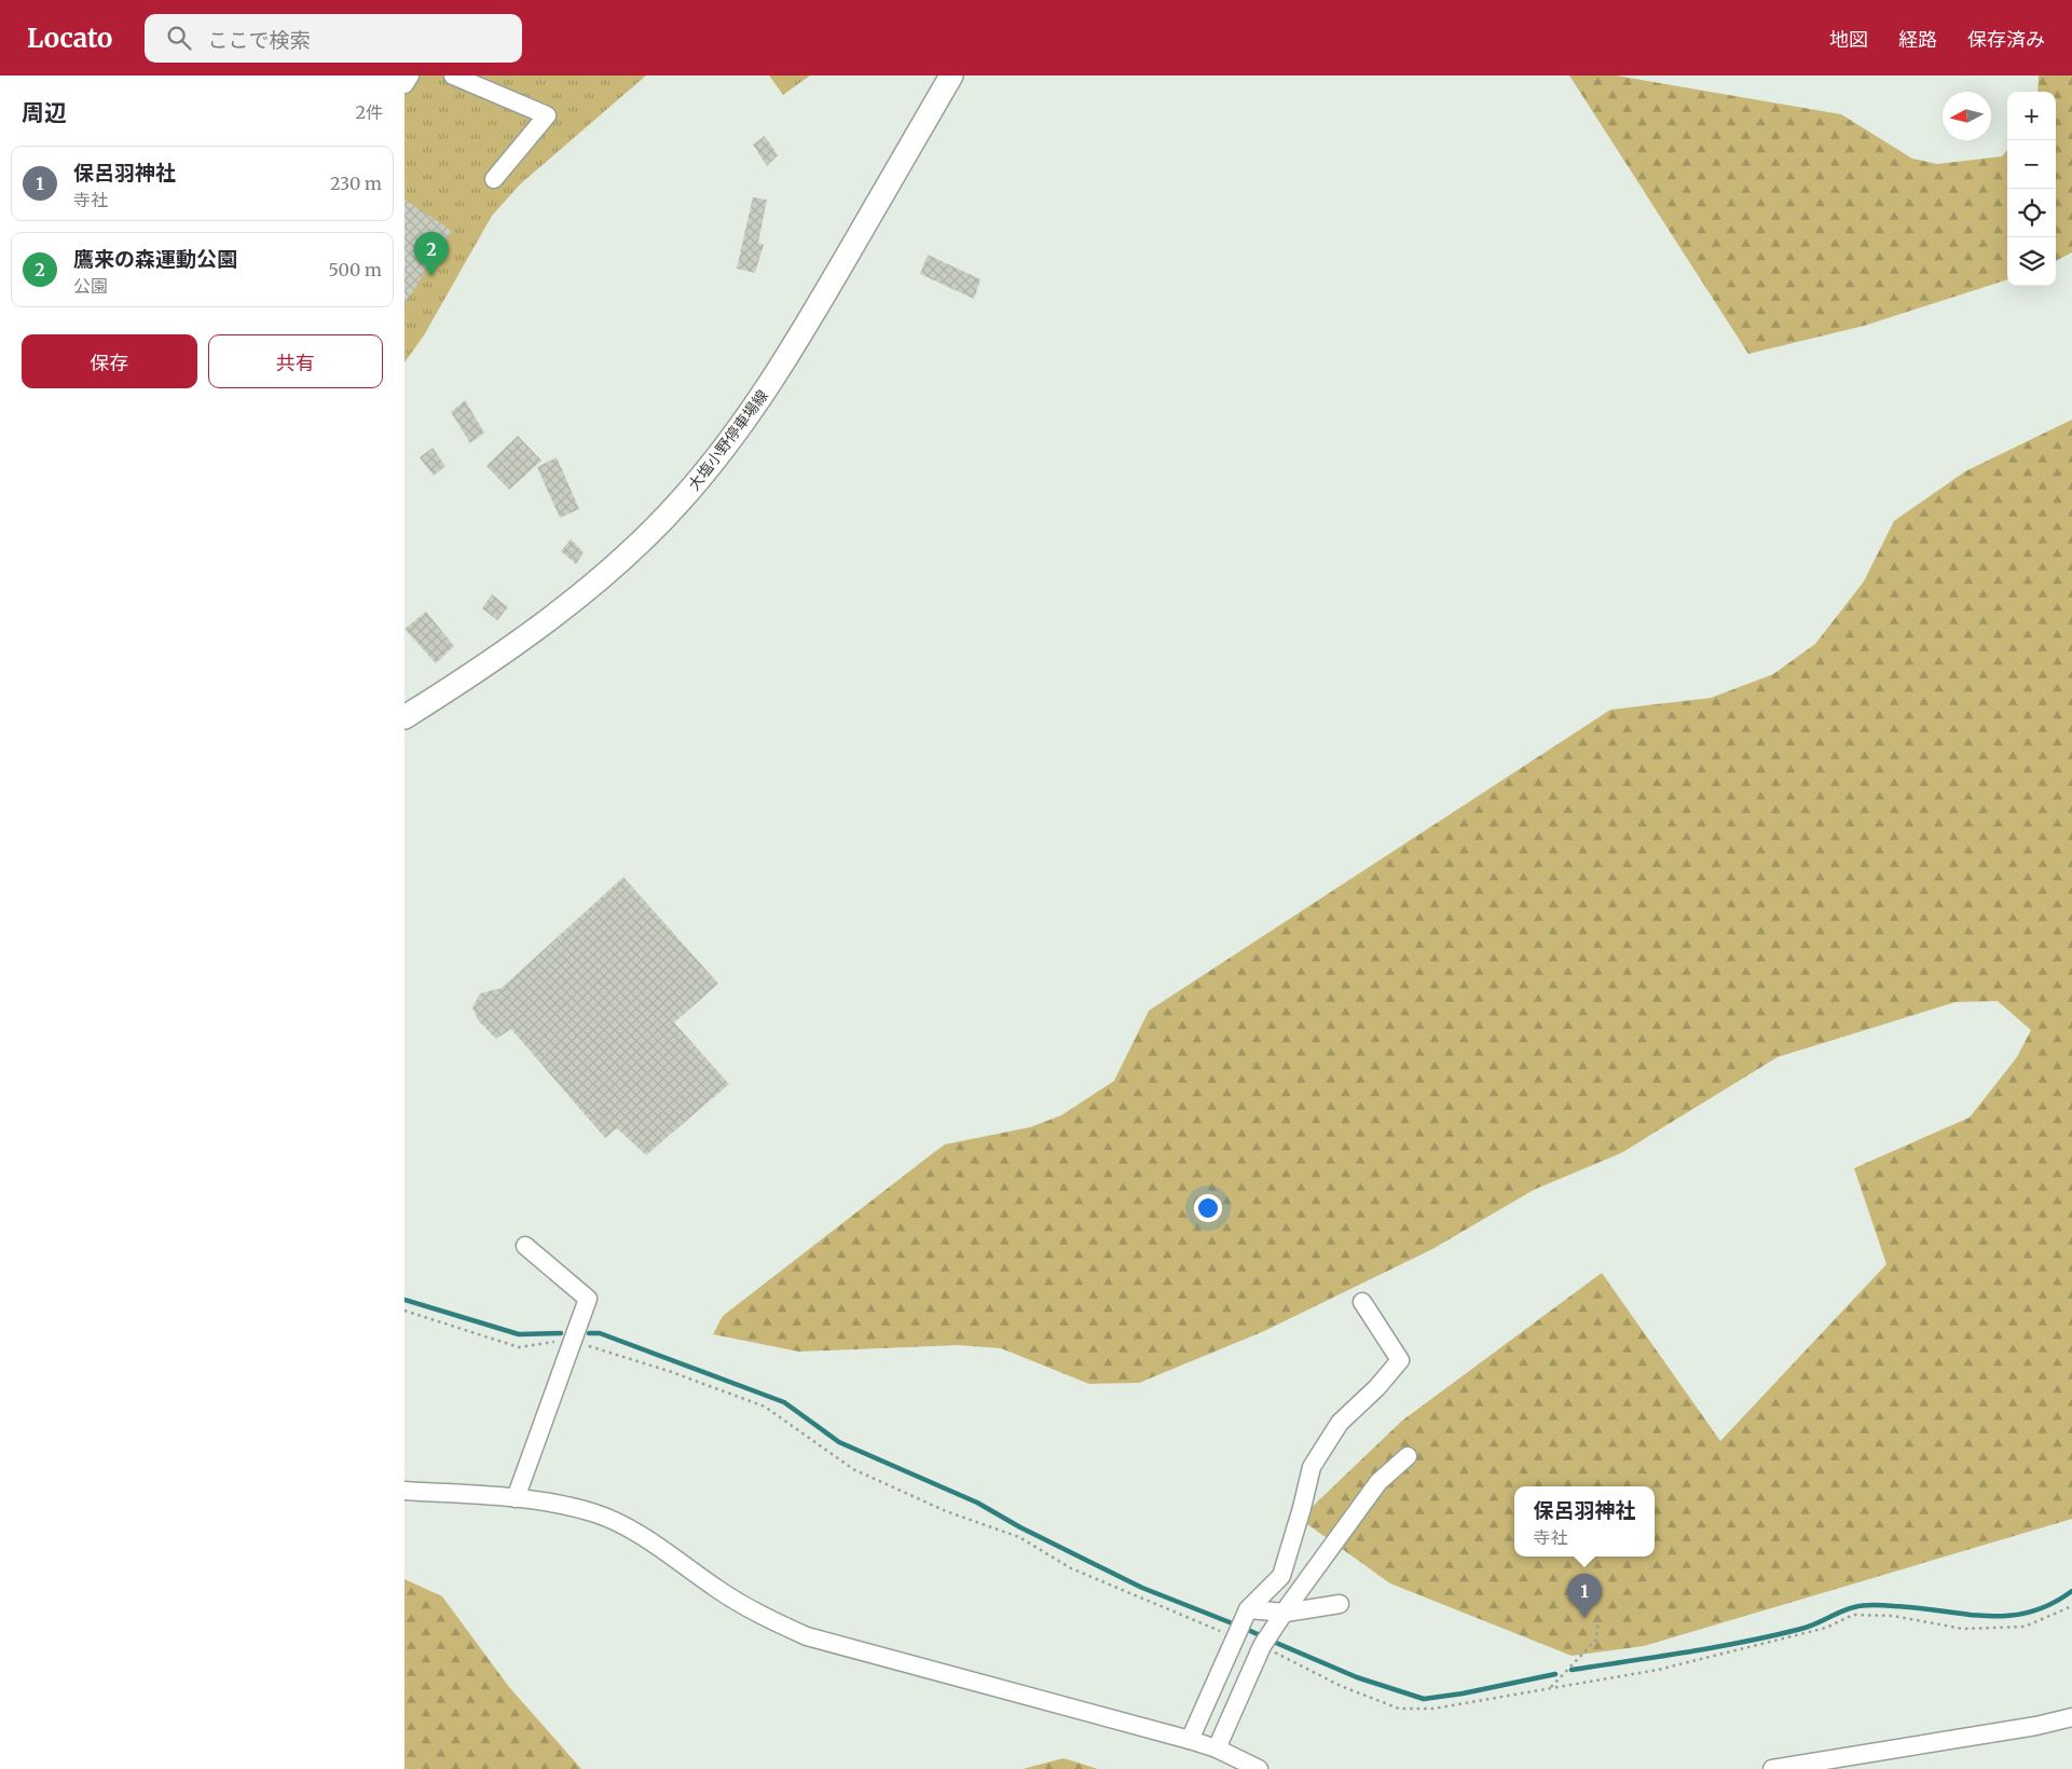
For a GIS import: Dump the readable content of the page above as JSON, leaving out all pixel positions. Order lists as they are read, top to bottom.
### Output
{
  "streets": {
    "main road": ["大塩小野停車場線"]
  },
  "north": "left",
  "page": {
    "header": "Locato",
    "search": "ここで検索",
    "nav": ["地図", "経路", "保存済み"],
    "heading": ["周辺", "2件"],
    "map_buttons": ["+", "−"],
    "list": [
      {
        "mark": "1",
        "name": "保呂羽神社",
        "note": "寺社",
        "value": "230 m"
      },
      {
        "mark": "2",
        "name": "鷹来の森運動公園",
        "note": "公園",
        "value": "500 m"
      }
    ],
    "pins": ["2", "1"],
    "buttons": ["保存", "共有"],
    "popup": ["保呂羽神社", "寺社"]
  }
}
